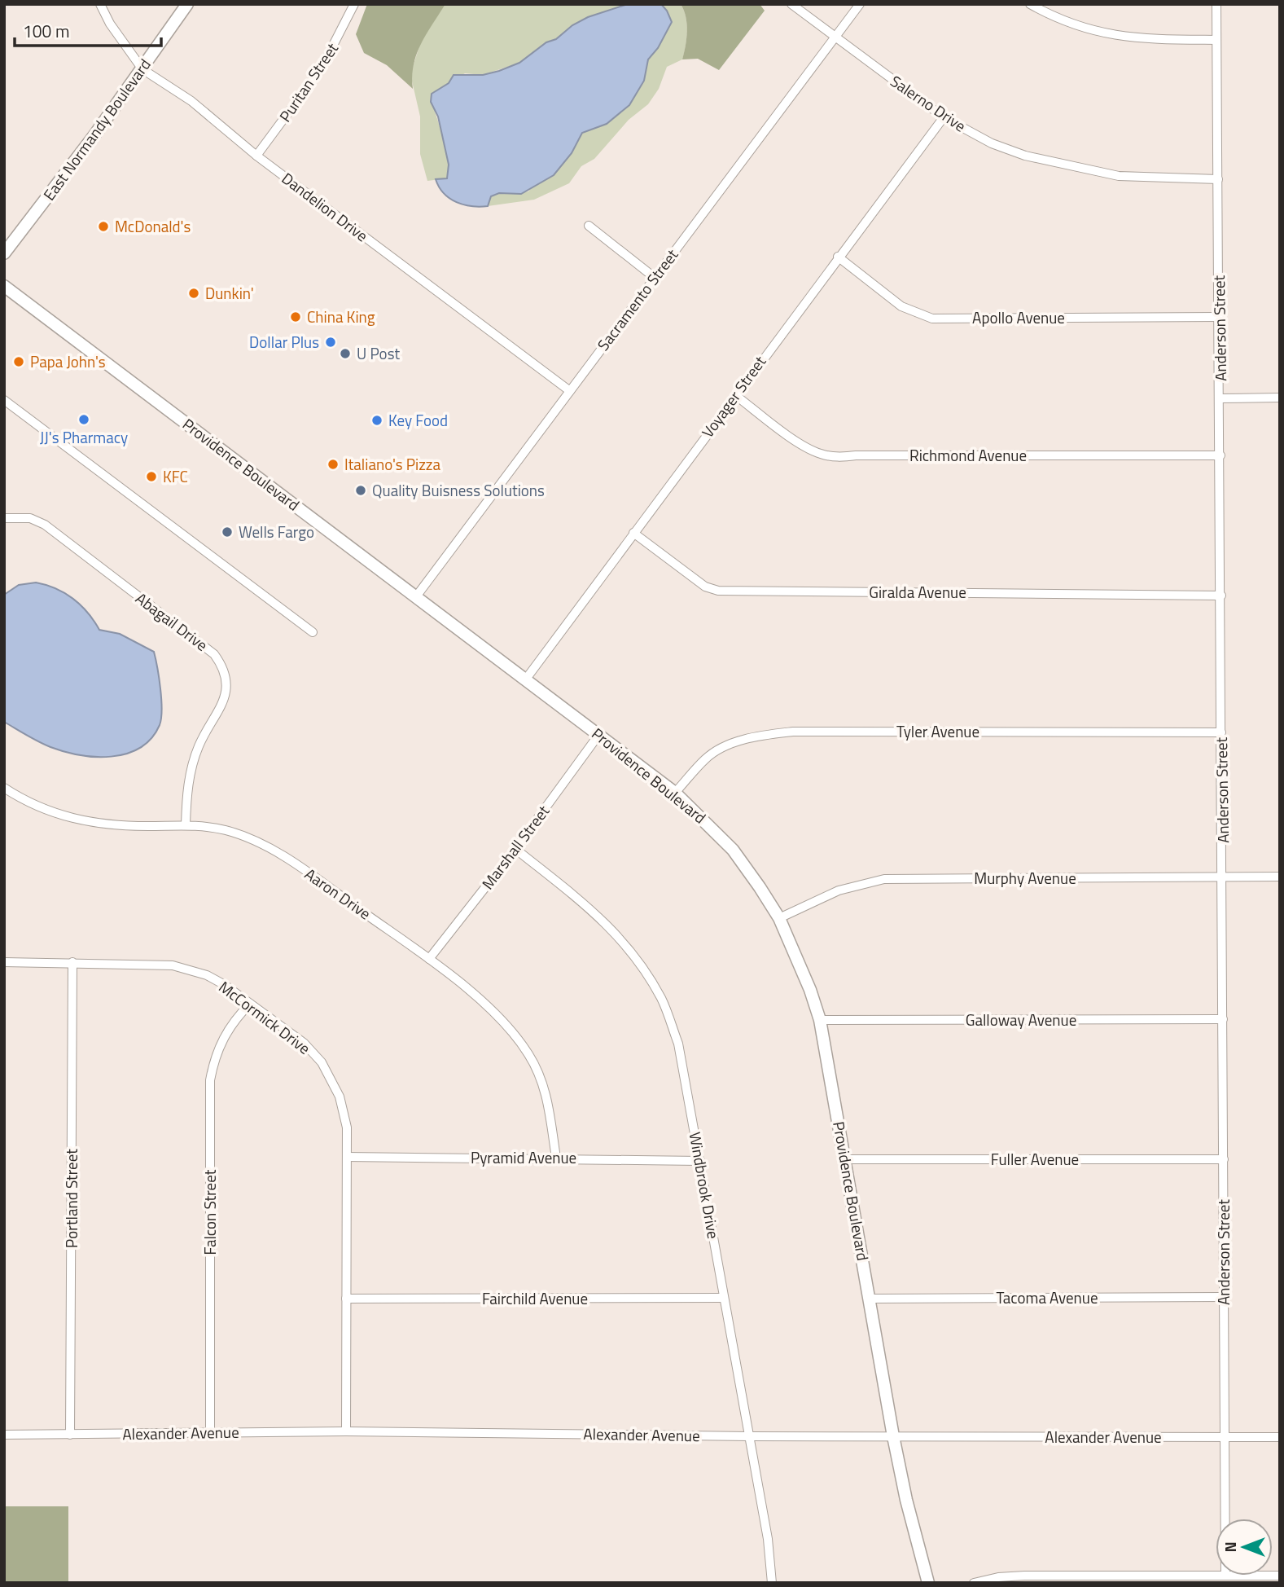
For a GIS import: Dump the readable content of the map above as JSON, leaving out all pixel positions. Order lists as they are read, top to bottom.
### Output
{
  "streets": {
    "main road": ["East Normandy Boulevard", "Providence Boulevard"],
    "street": [
      "Puritan Street",
      "Salerno Drive",
      "Dandelion Drive",
      "Sacramento Street",
      "Apollo Avenue",
      "Anderson Street",
      "Voyager Street",
      "Richmond Avenue",
      "Giralda Avenue",
      "Abagail Drive",
      "Tyler Avenue",
      "Marshall Street",
      "Murphy Avenue",
      "Aaron Drive",
      "McCormick Drive",
      "Galloway Avenue",
      "Pyramid Avenue",
      "Fuller Avenue",
      "Windbrook Drive",
      "Portland Street",
      "Falcon Street",
      "Tacoma Avenue",
      "Fairchild Avenue",
      "Alexander Avenue"
    ]
  },
  "crossings": [
    ["Puritan Street", "Dandelion Drive"],
    ["Salerno Drive", "Sacramento Street"],
    ["Salerno Drive", "Anderson Street"],
    ["Salerno Drive", "Voyager Street"],
    ["East Normandy Boulevard", "Dandelion Drive"],
    ["Dandelion Drive", "Sacramento Street"],
    ["Sacramento Street", "Providence Boulevard"],
    ["Apollo Avenue", "Anderson Street"],
    ["Apollo Avenue", "Voyager Street"],
    ["Anderson Street", "Richmond Avenue"],
    ["Anderson Street", "Giralda Avenue"],
    ["Anderson Street", "Tyler Avenue"],
    ["Anderson Street", "Murphy Avenue"],
    ["Anderson Street", "Galloway Avenue"],
    ["Anderson Street", "Fuller Avenue"],
    ["Anderson Street", "Tacoma Avenue"],
    ["Anderson Street", "Alexander Avenue"],
    ["Voyager Street", "Richmond Avenue"],
    ["Voyager Street", "Providence Boulevard"],
    ["Voyager Street", "Giralda Avenue"],
    ["Providence Boulevard", "Tyler Avenue"],
    ["Providence Boulevard", "Marshall Street"],
    ["Providence Boulevard", "Murphy Avenue"],
    ["Providence Boulevard", "Galloway Avenue"],
    ["Providence Boulevard", "Fuller Avenue"],
    ["Providence Boulevard", "Tacoma Avenue"],
    ["Providence Boulevard", "Alexander Avenue"],
    ["Abagail Drive", "Aaron Drive"],
    ["Marshall Street", "Aaron Drive"],
    ["Marshall Street", "Windbrook Drive"],
    ["Aaron Drive", "Pyramid Avenue"],
    ["McCormick Drive", "Pyramid Avenue"],
    ["McCormick Drive", "Portland Street"],
    ["McCormick Drive", "Falcon Street"],
    ["McCormick Drive", "Fairchild Avenue"],
    ["McCormick Drive", "Alexander Avenue"],
    ["Pyramid Avenue", "Windbrook Drive"],
    ["Windbrook Drive", "Fairchild Avenue"],
    ["Windbrook Drive", "Alexander Avenue"],
    ["Portland Street", "Alexander Avenue"],
    ["Falcon Street", "Alexander Avenue"]
  ],
  "places": [
    "McDonald's",
    "Dunkin'",
    "China King",
    "Dollar Plus",
    "U Post",
    "Papa John's",
    "JJ's Pharmacy",
    "Key Food",
    "Italiano's Pizza",
    "KFC",
    "Quality Buisness Solutions",
    "Wells Fargo"
  ],
  "scale_bar": "100 m",
  "north": "left"
}
